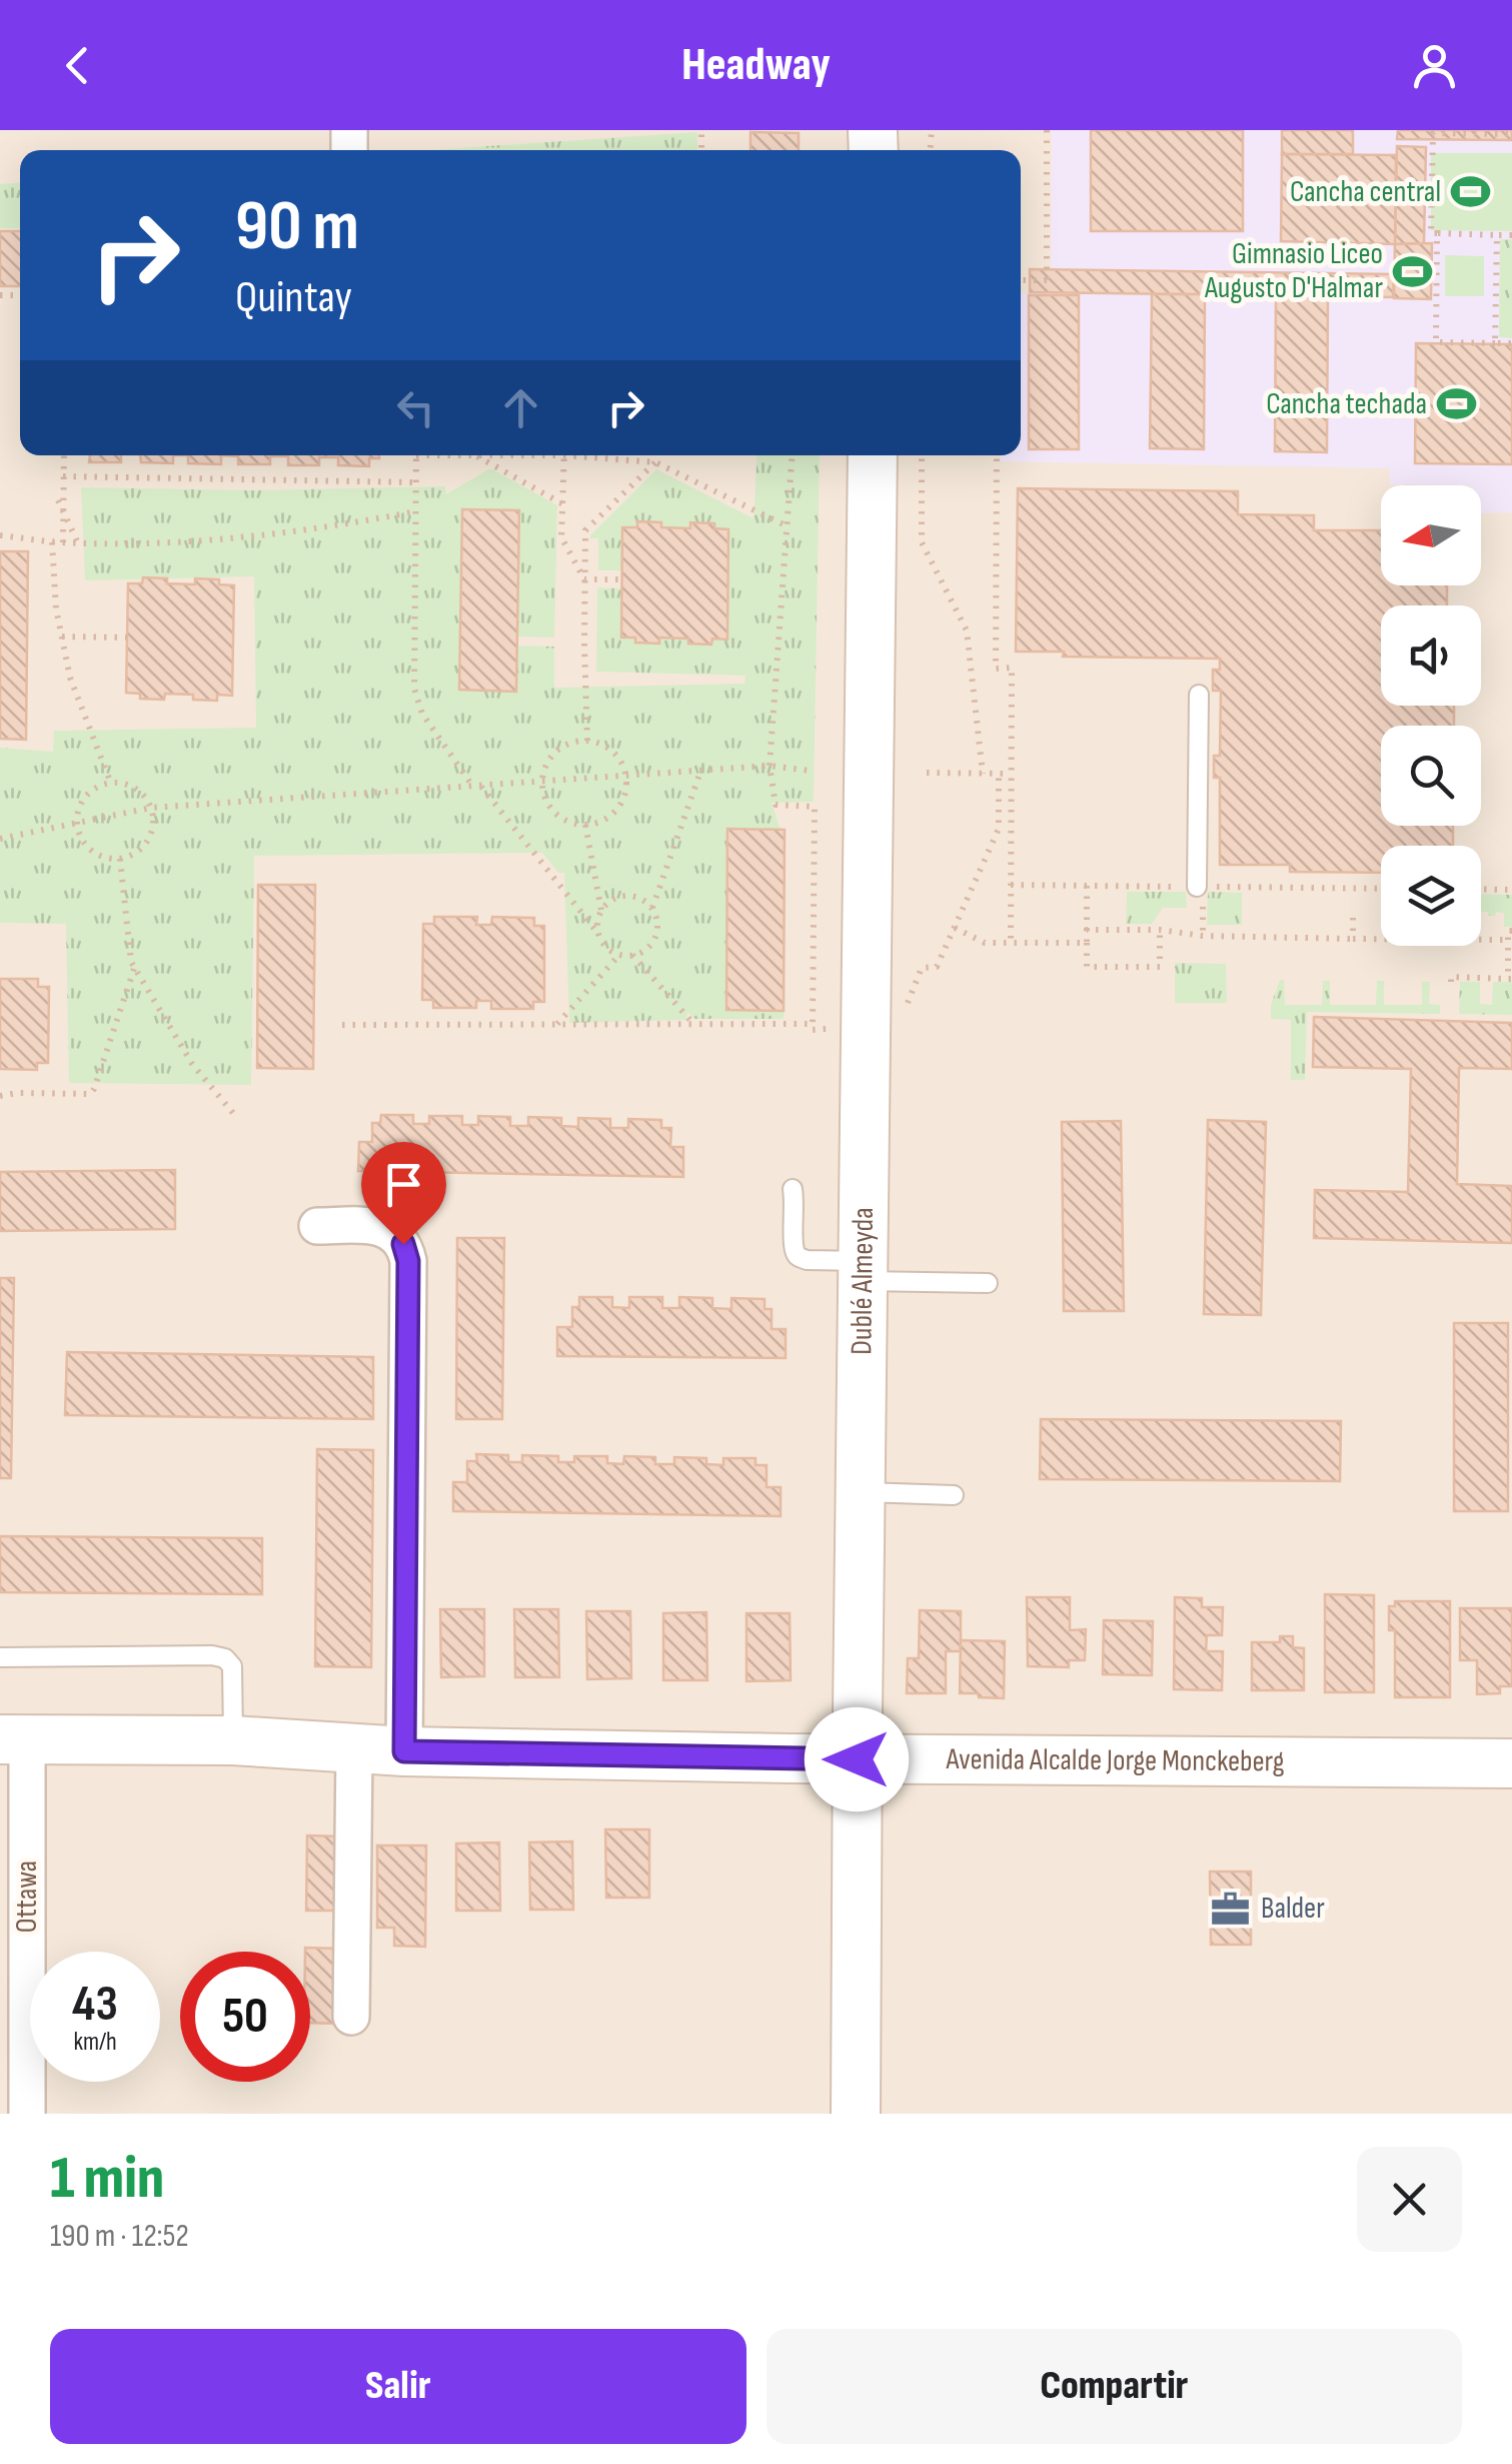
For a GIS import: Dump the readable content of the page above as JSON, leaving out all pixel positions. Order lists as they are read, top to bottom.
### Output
{
  "streets": {
    "main road": ["Dublé Almeyda", "Avenida Alcalde Jorge Monckeberg"],
    "street": ["Ottawa"]
  },
  "crossings": [
    ["Dublé Almeyda", "Avenida Alcalde Jorge Monckeberg"],
    ["Avenida Alcalde Jorge Monckeberg", "Ottawa"]
  ],
  "places": {
    "sports": ["Cancha central", "Gimnasio Liceo Augusto D'Halmar", "Cancha techada"],
    "office": ["Balder"]
  },
  "north": "left",
  "page": {
    "header": "Headway",
    "turn": ["90 m", "Quintay"],
    "speed": "43 km/h",
    "limit": "50",
    "heading": ["1 min", "190 m · 12:52"],
    "buttons": ["Salir", "Compartir"]
  }
}
